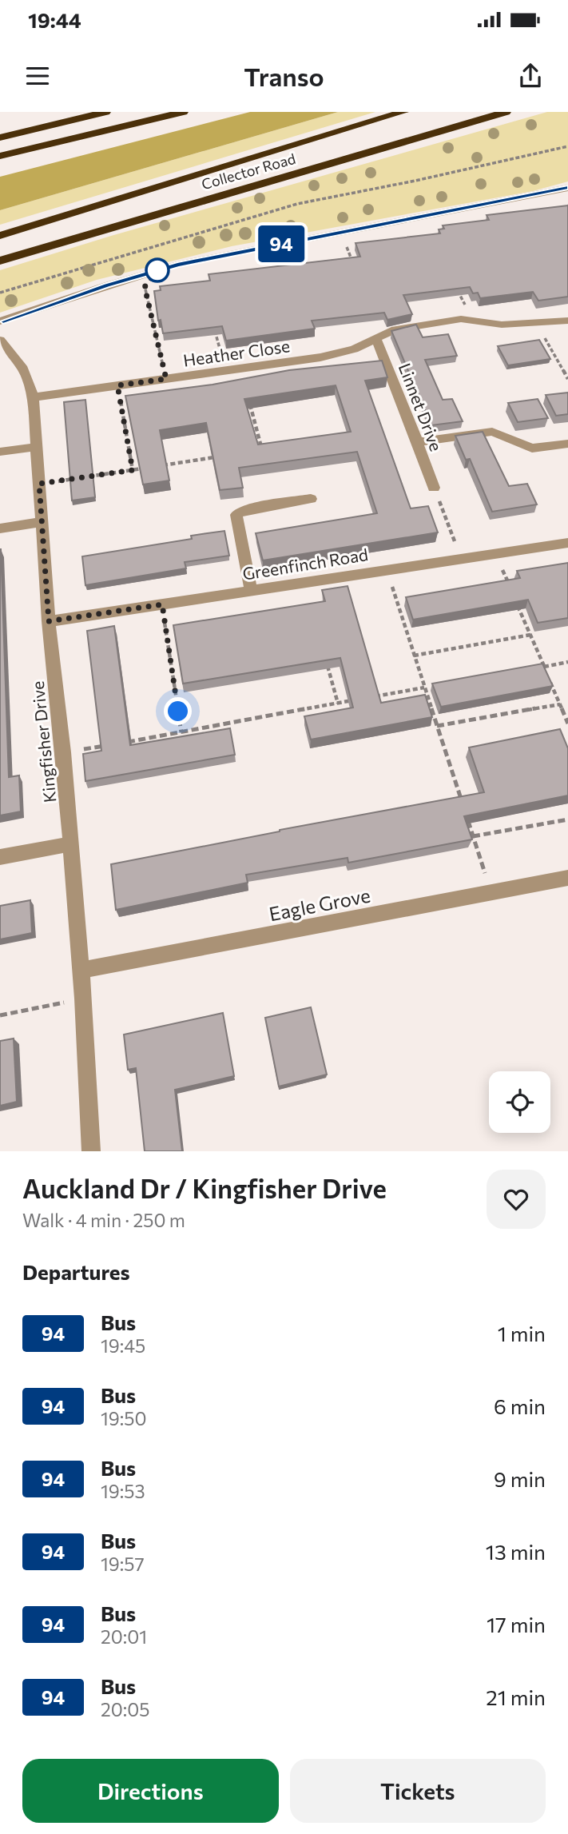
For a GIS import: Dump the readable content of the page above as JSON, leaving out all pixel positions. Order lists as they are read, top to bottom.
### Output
{
  "streets": {
    "highway": ["Collector Road"],
    "street": [
      "Heather Close",
      "Linnet Drive",
      "Greenfinch Road",
      "Kingfisher Drive",
      "Eagle Grove"
    ]
  },
  "crossings": [
    ["Heather Close", "Linnet Drive"],
    ["Heather Close", "Kingfisher Drive"],
    ["Greenfinch Road", "Kingfisher Drive"],
    ["Kingfisher Drive", "Eagle Grove"]
  ],
  "lines": ["bus line 94"],
  "page": {
    "status": "19:44",
    "header": "Transo",
    "on_map": "94",
    "heading": [
      ["Auckland Dr / Kingfisher Drive", "Walk · 4 min · 250 m"],
      "Departures"
    ],
    "list": [
      {
        "mark": "94",
        "name": "Bus",
        "note": "19:45",
        "value": "1 min"
      },
      {
        "mark": "94",
        "name": "Bus",
        "note": "19:50",
        "value": "6 min"
      },
      {
        "mark": "94",
        "name": "Bus",
        "note": "19:53",
        "value": "9 min"
      },
      {
        "mark": "94",
        "name": "Bus",
        "note": "19:57",
        "value": "13 min"
      },
      {
        "mark": "94",
        "name": "Bus",
        "note": "20:01",
        "value": "17 min"
      },
      {
        "mark": "94",
        "name": "Bus",
        "note": "20:05",
        "value": "21 min"
      }
    ],
    "buttons": ["Directions", "Tickets"]
  }
}
